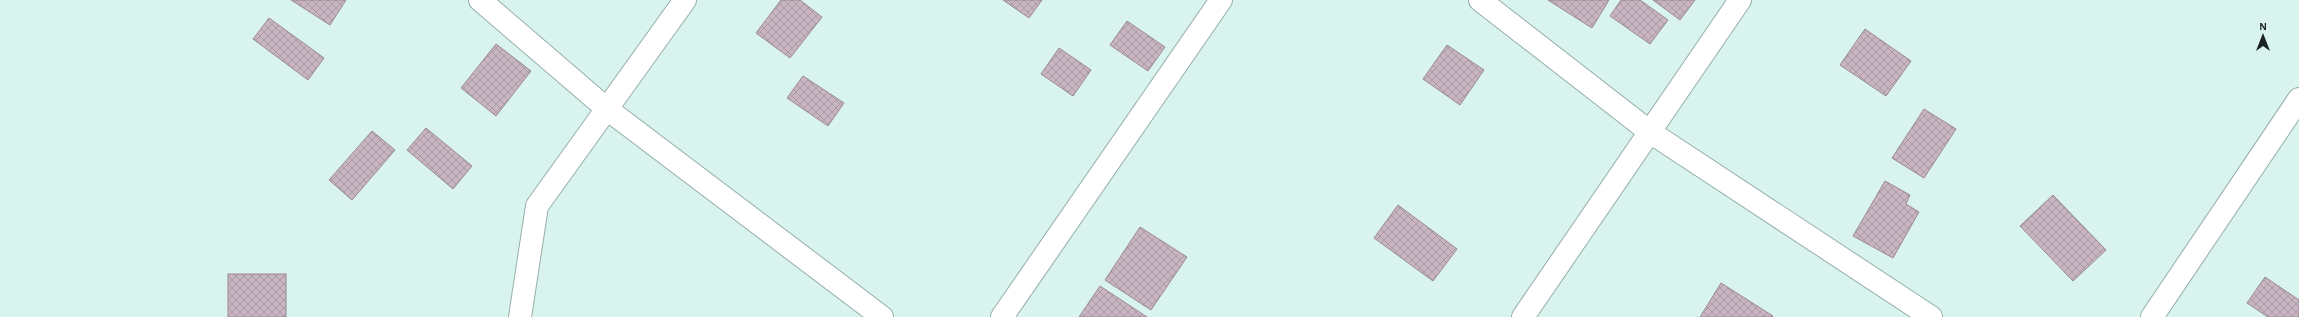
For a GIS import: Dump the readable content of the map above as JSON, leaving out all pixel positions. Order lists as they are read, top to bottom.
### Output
{
  "north": "top"
}
